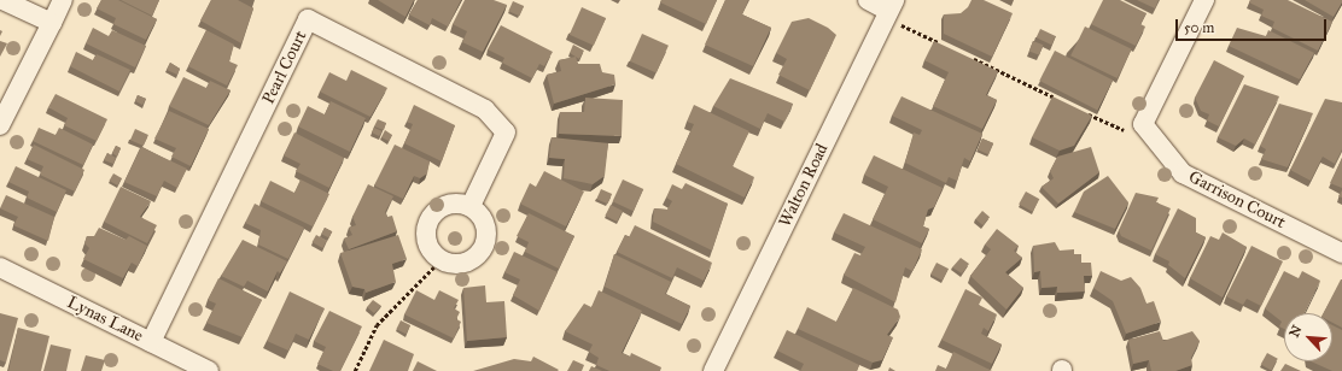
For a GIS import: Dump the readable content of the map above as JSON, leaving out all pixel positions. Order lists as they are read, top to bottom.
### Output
{
  "streets": {
    "street": [
      "Pearl Court",
      "Walton Road",
      "Garrison Court",
      "Lynas Lane"
    ]
  },
  "crossings": [
    ["Pearl Court", "Lynas Lane"]
  ],
  "scale_bar": "50 m",
  "north": "top left"
}
